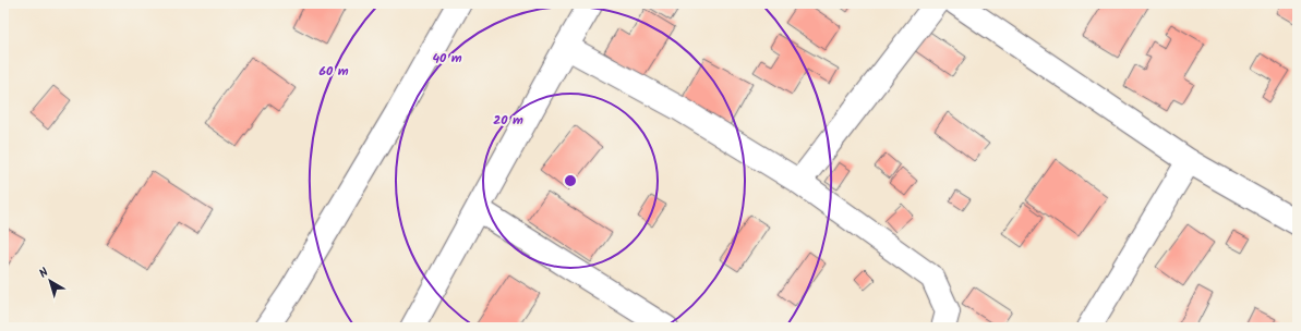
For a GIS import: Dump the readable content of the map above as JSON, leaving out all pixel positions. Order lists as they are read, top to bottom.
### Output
{
  "north": "top left",
  "rings": ["40 m", "60 m", "20 m"]
}
